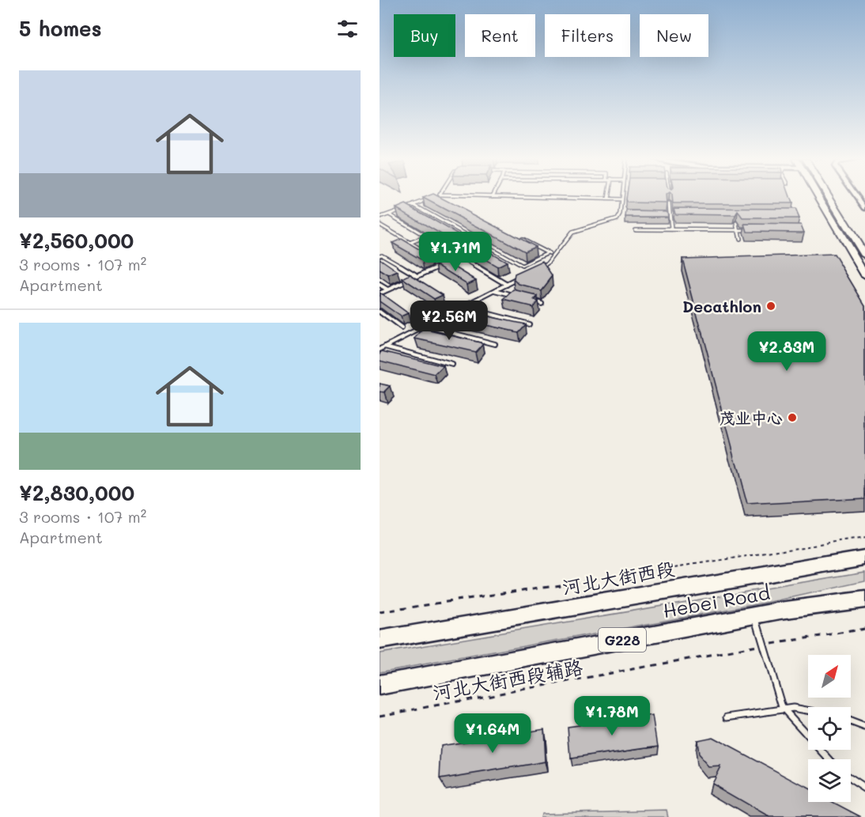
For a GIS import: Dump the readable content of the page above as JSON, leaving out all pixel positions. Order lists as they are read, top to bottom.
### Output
{
  "streets": {
    "highway": ["河北大街西段", "Hebei Road", "G228"],
    "path": ["河北大街西段辅路"]
  },
  "places": ["Decathlon", "茂业中心"],
  "north": "top right",
  "page": {
    "heading": "5 homes",
    "chip": [
      "Buy",
      "Rent",
      "Filters",
      "New"
    ],
    "list": [
      {
        "name": "¥2,560,000",
        "note": "3 rooms · 107 m² · Apartment"
      },
      {
        "name": "¥2,830,000",
        "note": "3 rooms · 107 m² · Apartment"
      }
    ],
    "price": [
      "¥1.71M",
      "¥2.56M",
      "¥2.83M",
      "¥1.78M",
      "¥1.64M"
    ]
  }
}
